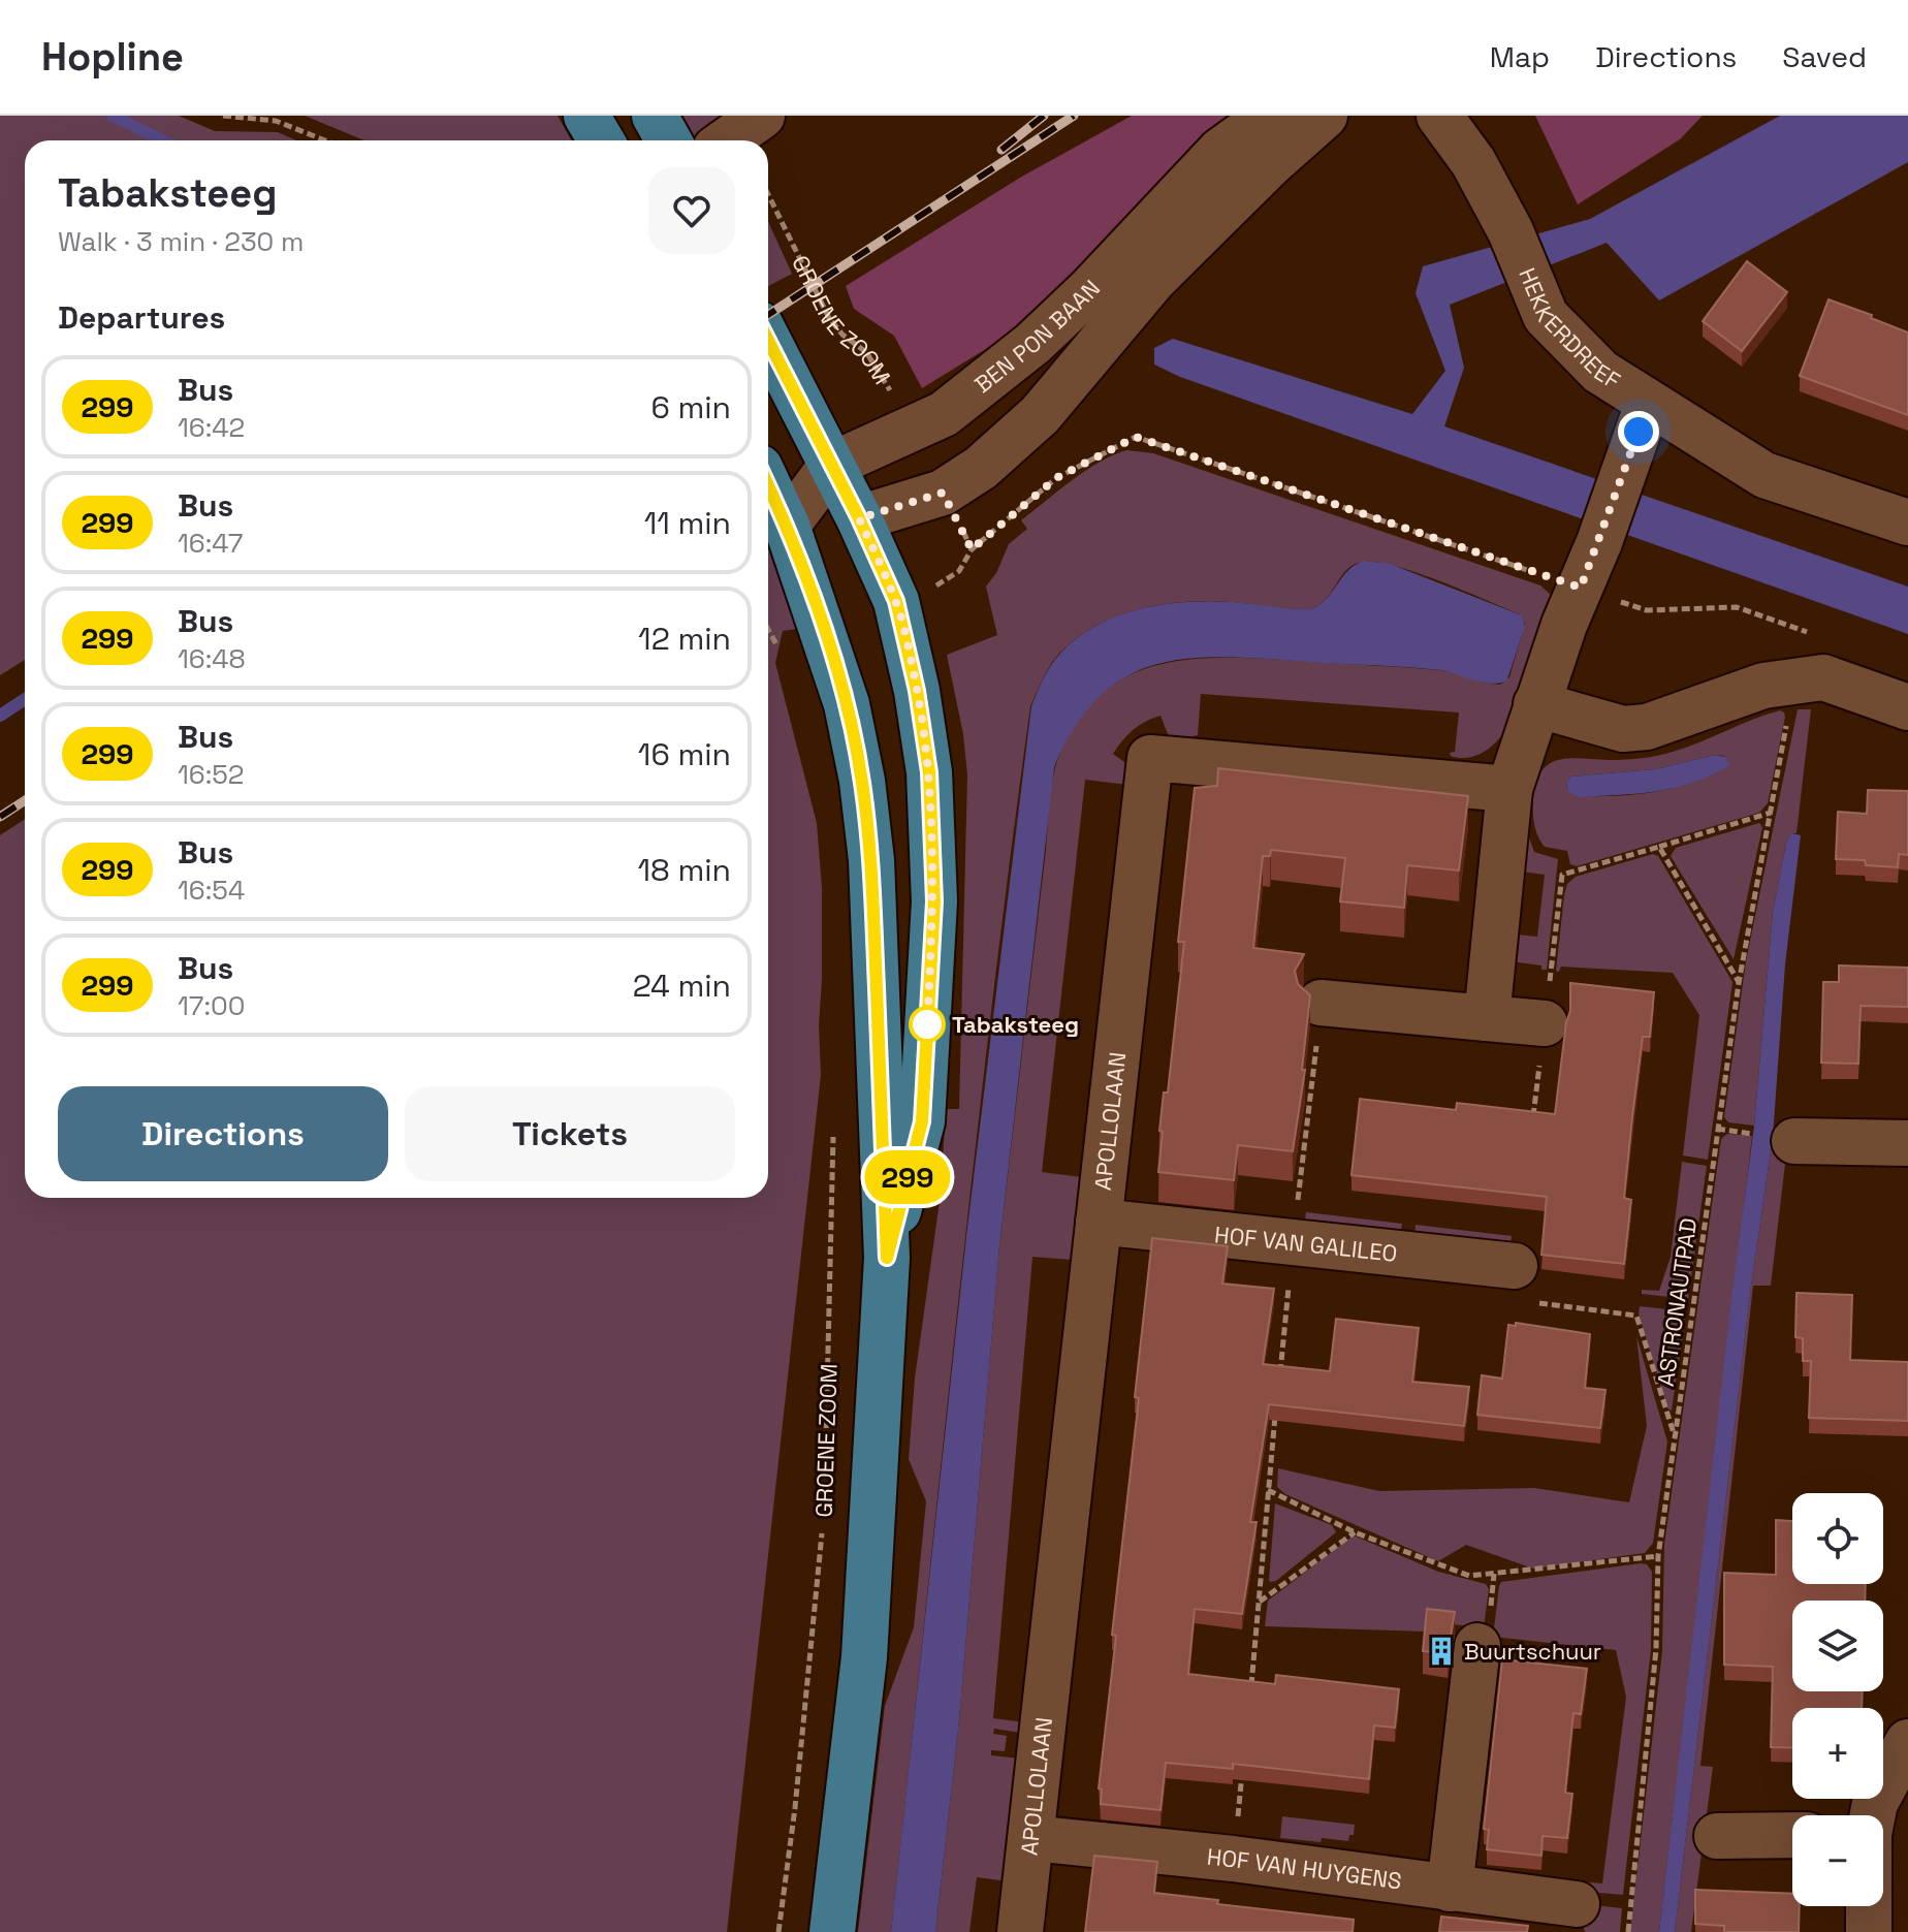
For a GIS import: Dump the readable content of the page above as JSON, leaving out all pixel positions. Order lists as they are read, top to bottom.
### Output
{
  "streets": {
    "street": [
      "HEKKERDREEF",
      "BEN PON BAAN",
      "APOLLOLAAN",
      "HOF VAN GALILEO",
      "HOF VAN HUYGENS"
    ],
    "path": ["GROENE ZOOM", "ASTRONAUTPAD"]
  },
  "crossings": [
    ["GROENE ZOOM", "BEN PON BAAN"],
    ["APOLLOLAAN", "HOF VAN GALILEO"],
    ["APOLLOLAAN", "HOF VAN HUYGENS"]
  ],
  "places": {
    "other": ["Tabaksteeg"],
    "building": ["Buurtschuur"]
  },
  "lines": ["bus line 299"],
  "page": {
    "header": "Hopline",
    "nav": ["Map", "Directions", "Saved"],
    "on_map": "299",
    "heading": [
      ["Tabaksteeg", "Walk · 3 min · 230 m"],
      "Departures"
    ],
    "list": [
      {
        "mark": "299",
        "name": "Bus",
        "note": "16:42",
        "value": "6 min"
      },
      {
        "mark": "299",
        "name": "Bus",
        "note": "16:47",
        "value": "11 min"
      },
      {
        "mark": "299",
        "name": "Bus",
        "note": "16:48",
        "value": "12 min"
      },
      {
        "mark": "299",
        "name": "Bus",
        "note": "16:52",
        "value": "16 min"
      },
      {
        "mark": "299",
        "name": "Bus",
        "note": "16:54",
        "value": "18 min"
      },
      {
        "mark": "299",
        "name": "Bus",
        "note": "17:00",
        "value": "24 min"
      }
    ],
    "buttons": ["Directions", "Tickets"],
    "map_buttons": ["+", "−"]
  }
}
